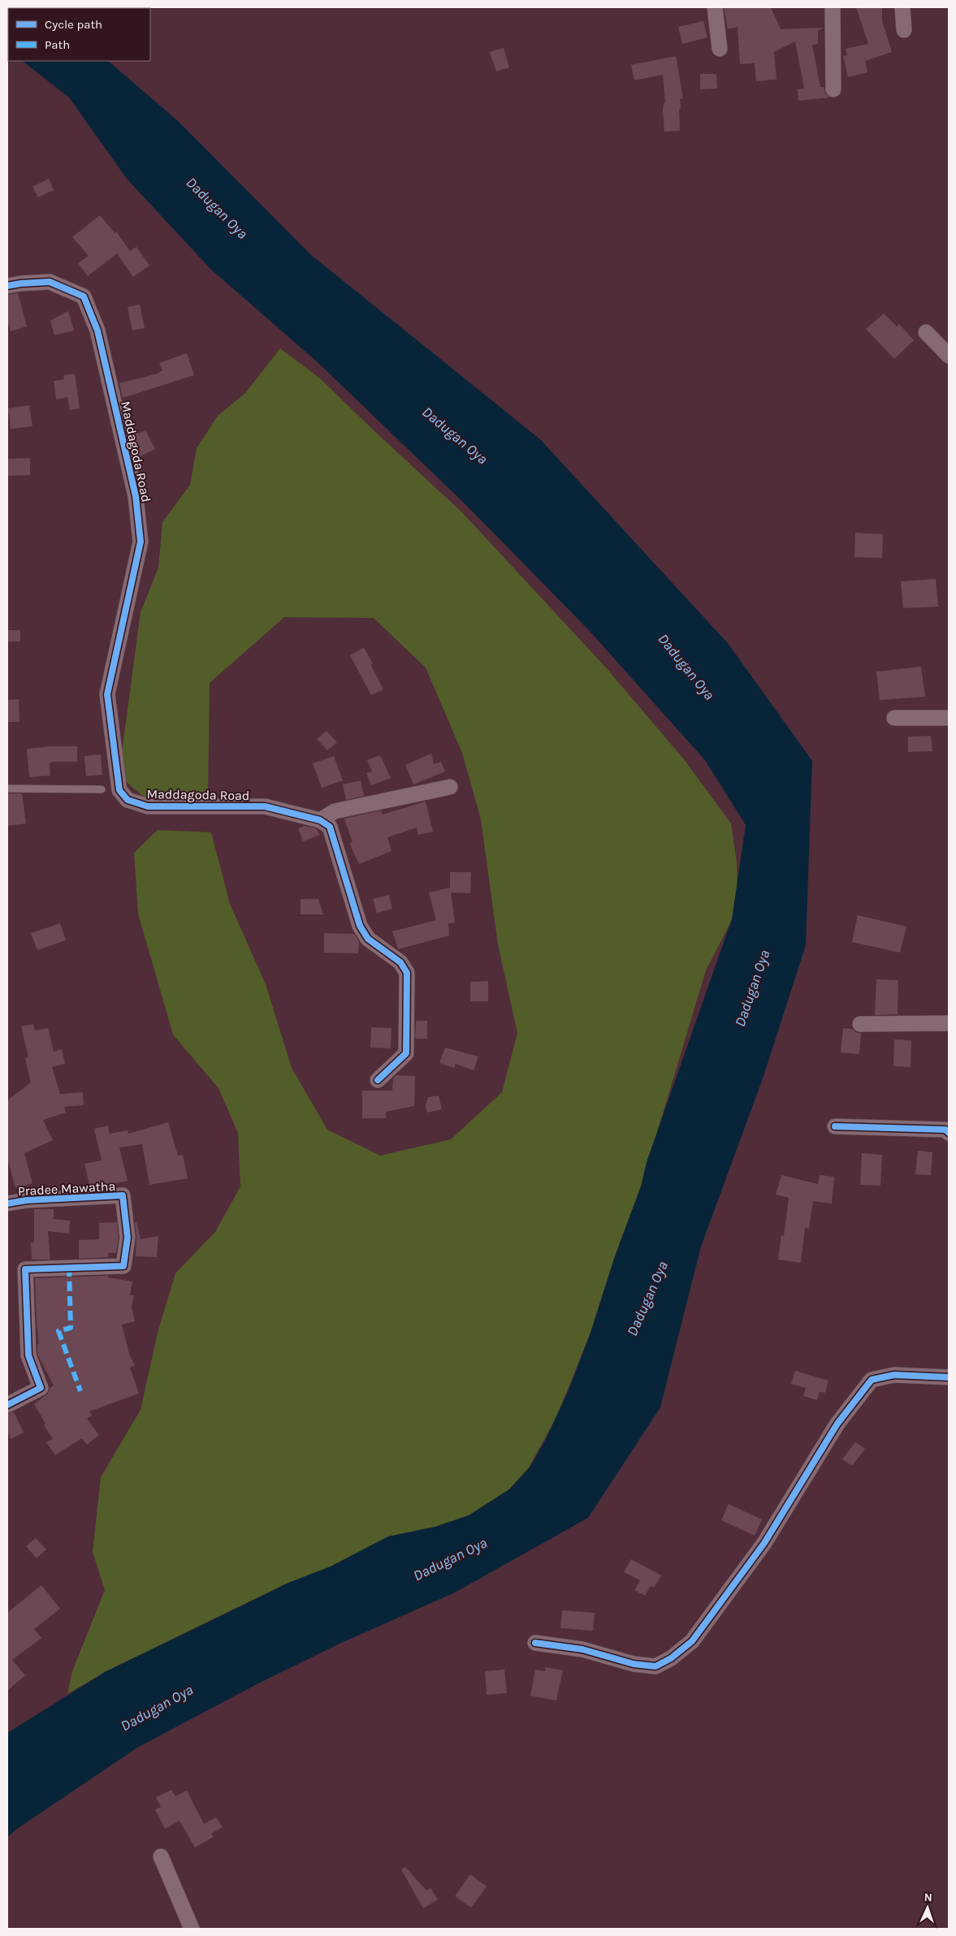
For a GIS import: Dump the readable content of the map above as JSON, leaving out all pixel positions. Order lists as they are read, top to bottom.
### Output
{
  "streets": {
    "street": ["Maddagoda Road", "Pradee Mawatha"]
  },
  "water": ["Dadugan Oya"],
  "legend": ["Cycle path", "Path"],
  "north": "top"
}
